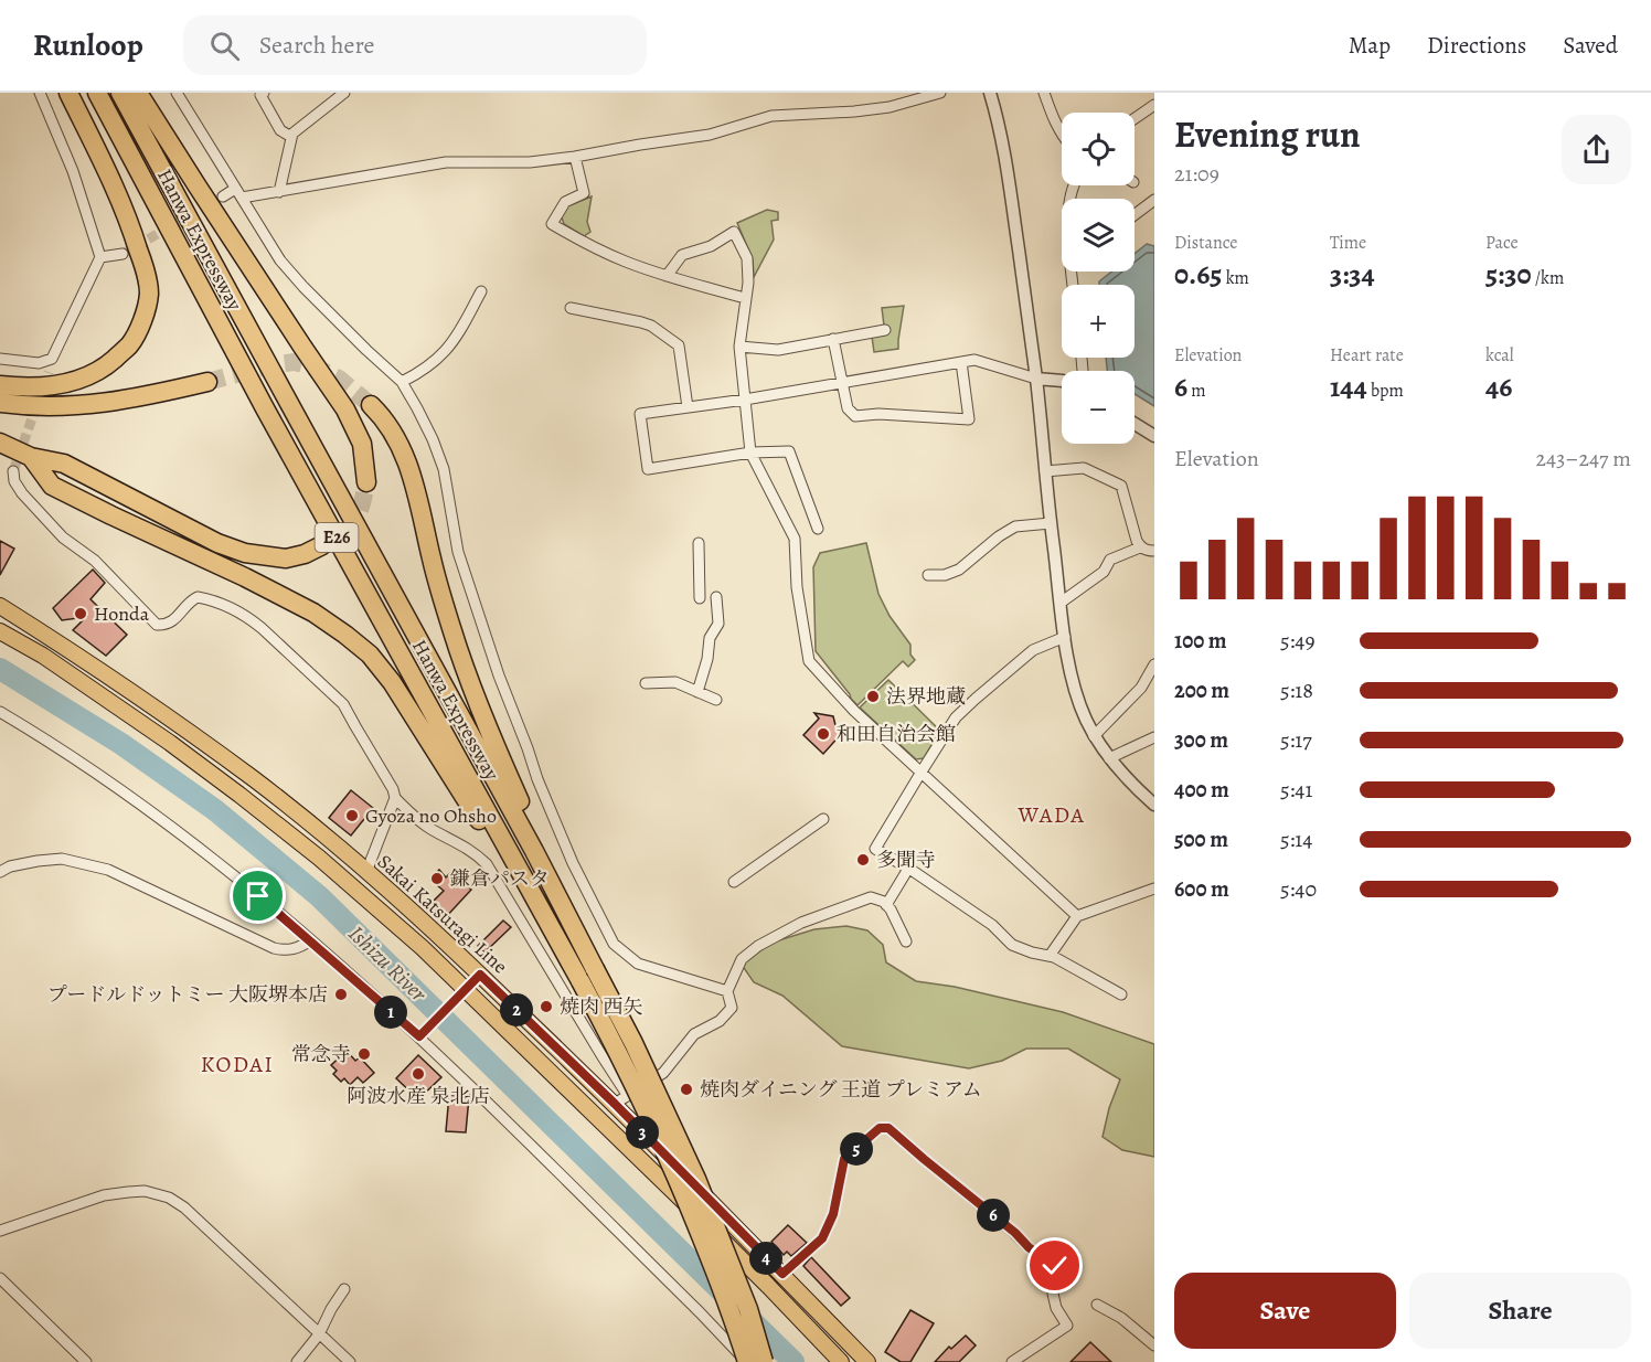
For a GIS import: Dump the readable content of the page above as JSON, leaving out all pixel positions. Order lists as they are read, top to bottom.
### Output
{
  "streets": {
    "highway": ["Hanwa Expressway", "E26"],
    "main road": ["Sakai Katsuragi Line"]
  },
  "crossings": [
    ["Hanwa Expressway", "Sakai Katsuragi Line"]
  ],
  "districts": ["WADA", "KODAI"],
  "water": ["Ishizu River"],
  "places": [
    "Honda",
    "法界地蔵",
    "和田自治会館",
    "Gyoza no Ohsho",
    "多聞寺",
    "鎌倉パスタ",
    "プードルドットミー 大阪堺本店",
    "焼肉 西矢",
    "常念寺",
    "阿波水産 泉北店",
    "焼肉ダイニング 王道 プレミアム"
  ],
  "page": {
    "header": "Runloop",
    "search": "Search here",
    "nav": ["Map", "Directions", "Saved"],
    "heading": ["Evening run", "21:09"],
    "map_buttons": ["+", "−"],
    "stats": [
      ["Distance", "0.65 km"],
      ["Time", "3:34"],
      ["Pace", "5:30 /km"],
      ["Elevation", "6 m"],
      ["Heart rate", "144 bpm"],
      ["kcal", "46"]
    ],
    "chart": ["Elevation", "243–247 m"],
    "list": [
      {
        "name": "100 m",
        "note": "5:49"
      },
      {
        "name": "200 m",
        "note": "5:18"
      },
      {
        "name": "300 m",
        "note": "5:17"
      },
      {
        "name": "400 m",
        "note": "5:41"
      },
      {
        "name": "500 m",
        "note": "5:14"
      },
      {
        "name": "600 m",
        "note": "5:40"
      }
    ],
    "pins": [
      "2",
      "1",
      "3",
      "5",
      "6",
      "4"
    ],
    "buttons": ["Save", "Share"]
  }
}
